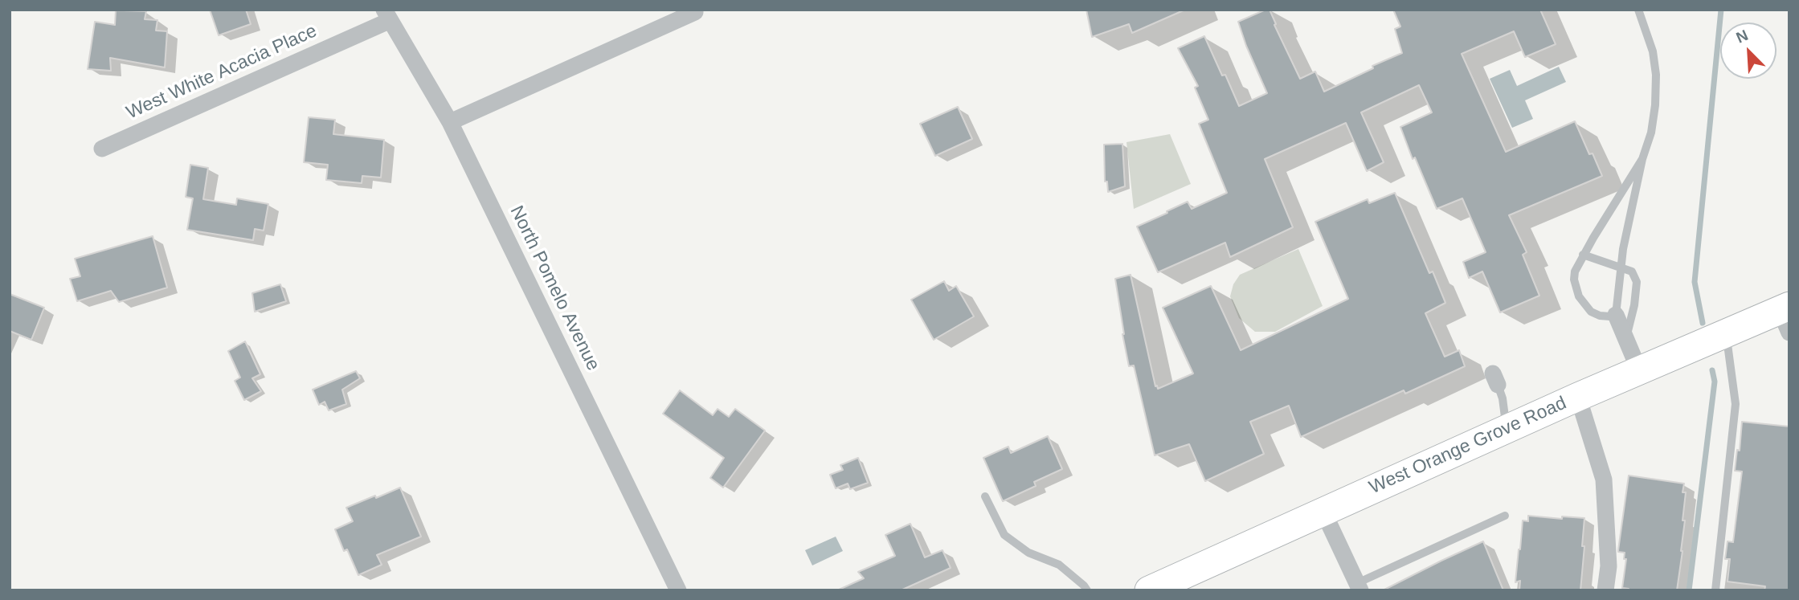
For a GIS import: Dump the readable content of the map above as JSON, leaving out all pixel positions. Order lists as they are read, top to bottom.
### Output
{
  "streets": {
    "main road": ["West Orange Grove Road"],
    "street": ["West White Acacia Place", "North Pomelo Avenue"]
  },
  "crossings": [
    ["West White Acacia Place", "North Pomelo Avenue"]
  ],
  "north": "top left"
}
